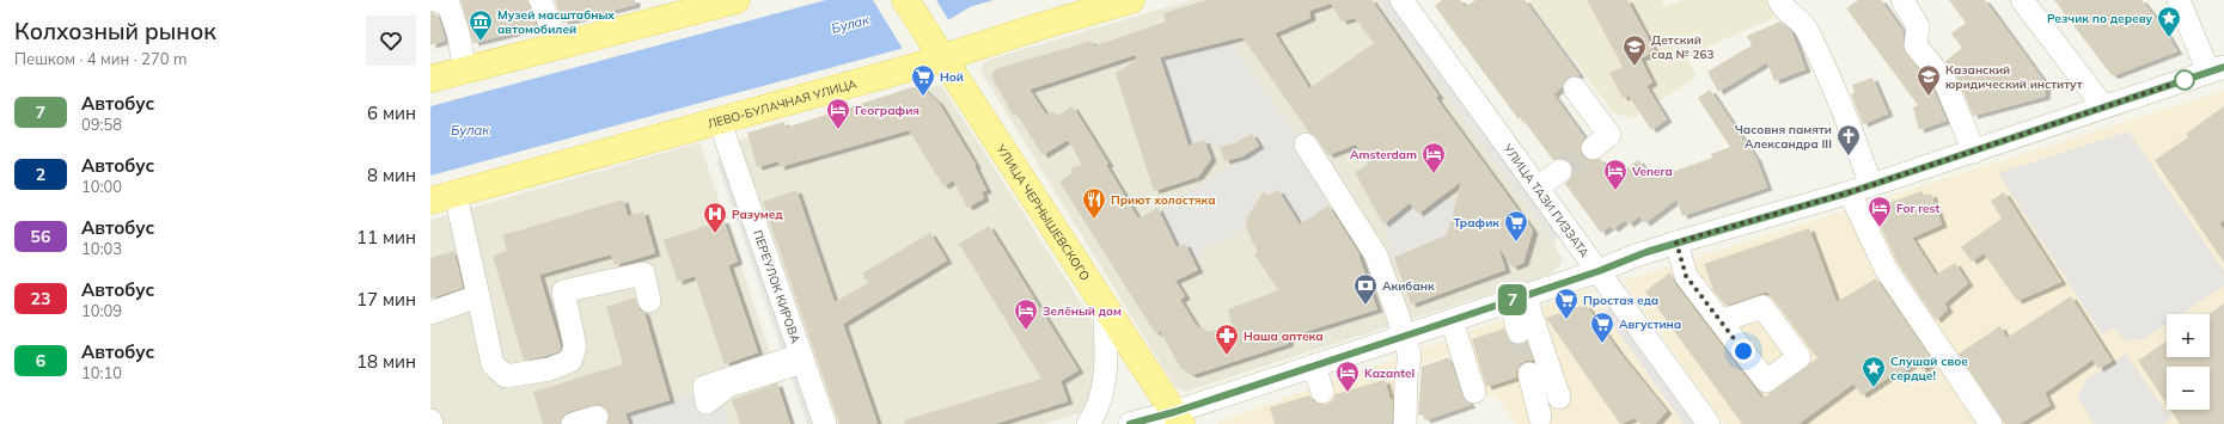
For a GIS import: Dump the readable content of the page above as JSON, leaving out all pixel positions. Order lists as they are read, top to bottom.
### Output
{
  "streets": {
    "main road": ["ЛЕВО-БУЛАЧНАЯ УЛИЦА", "УЛИЦА ЧЕРНЫШЕВСКОГО"],
    "street": ["УЛИЦА ТАЗИ ГИЗЗАТА", "ПЕРЕУЛОК КИРОВА"]
  },
  "crossings": [
    ["ЛЕВО-БУЛАЧНАЯ УЛИЦА", "УЛИЦА ЧЕРНЫШЕВСКОГО"],
    ["ЛЕВО-БУЛАЧНАЯ УЛИЦА", "ПЕРЕУЛОК КИРОВА"]
  ],
  "water": ["Булак"],
  "places": {
    "place": ["Резчик по дереву", "Слушай свое сердце!"],
    "museum": ["Музей масштабных автомобилей"],
    "school or university": ["Детский сад № 263", "Казанский юридический институт"],
    "supermarket": [
      "Ной",
      "Трафик",
      "Простая еда",
      "Августина"
    ],
    "hotel": [
      "География",
      "Amsterdam",
      "Venera",
      "For rest",
      "Зелёный дом",
      "Kazantel"
    ],
    "church": ["Часовня памяти Александра III"],
    "restaurant": ["Приют холостяка"],
    "hospital": ["Разумед"],
    "bank": ["Акибанк"],
    "pharmacy": ["Наша аптека"]
  },
  "lines": ["bus line 7"],
  "page": {
    "heading": ["Колхозный рынок", "Пешком · 4 мин · 270 m"],
    "on_map": "7",
    "list": [
      {
        "mark": "7",
        "name": "Автобус",
        "note": "09:58",
        "value": "6 мин"
      },
      {
        "mark": "2",
        "name": "Автобус",
        "note": "10:00",
        "value": "8 мин"
      },
      {
        "mark": "56",
        "name": "Автобус",
        "note": "10:03",
        "value": "11 мин"
      },
      {
        "mark": "23",
        "name": "Автобус",
        "note": "10:09",
        "value": "17 мин"
      },
      {
        "mark": "6",
        "name": "Автобус",
        "note": "10:10",
        "value": "18 мин"
      }
    ],
    "map_buttons": ["+", "−"]
  }
}
